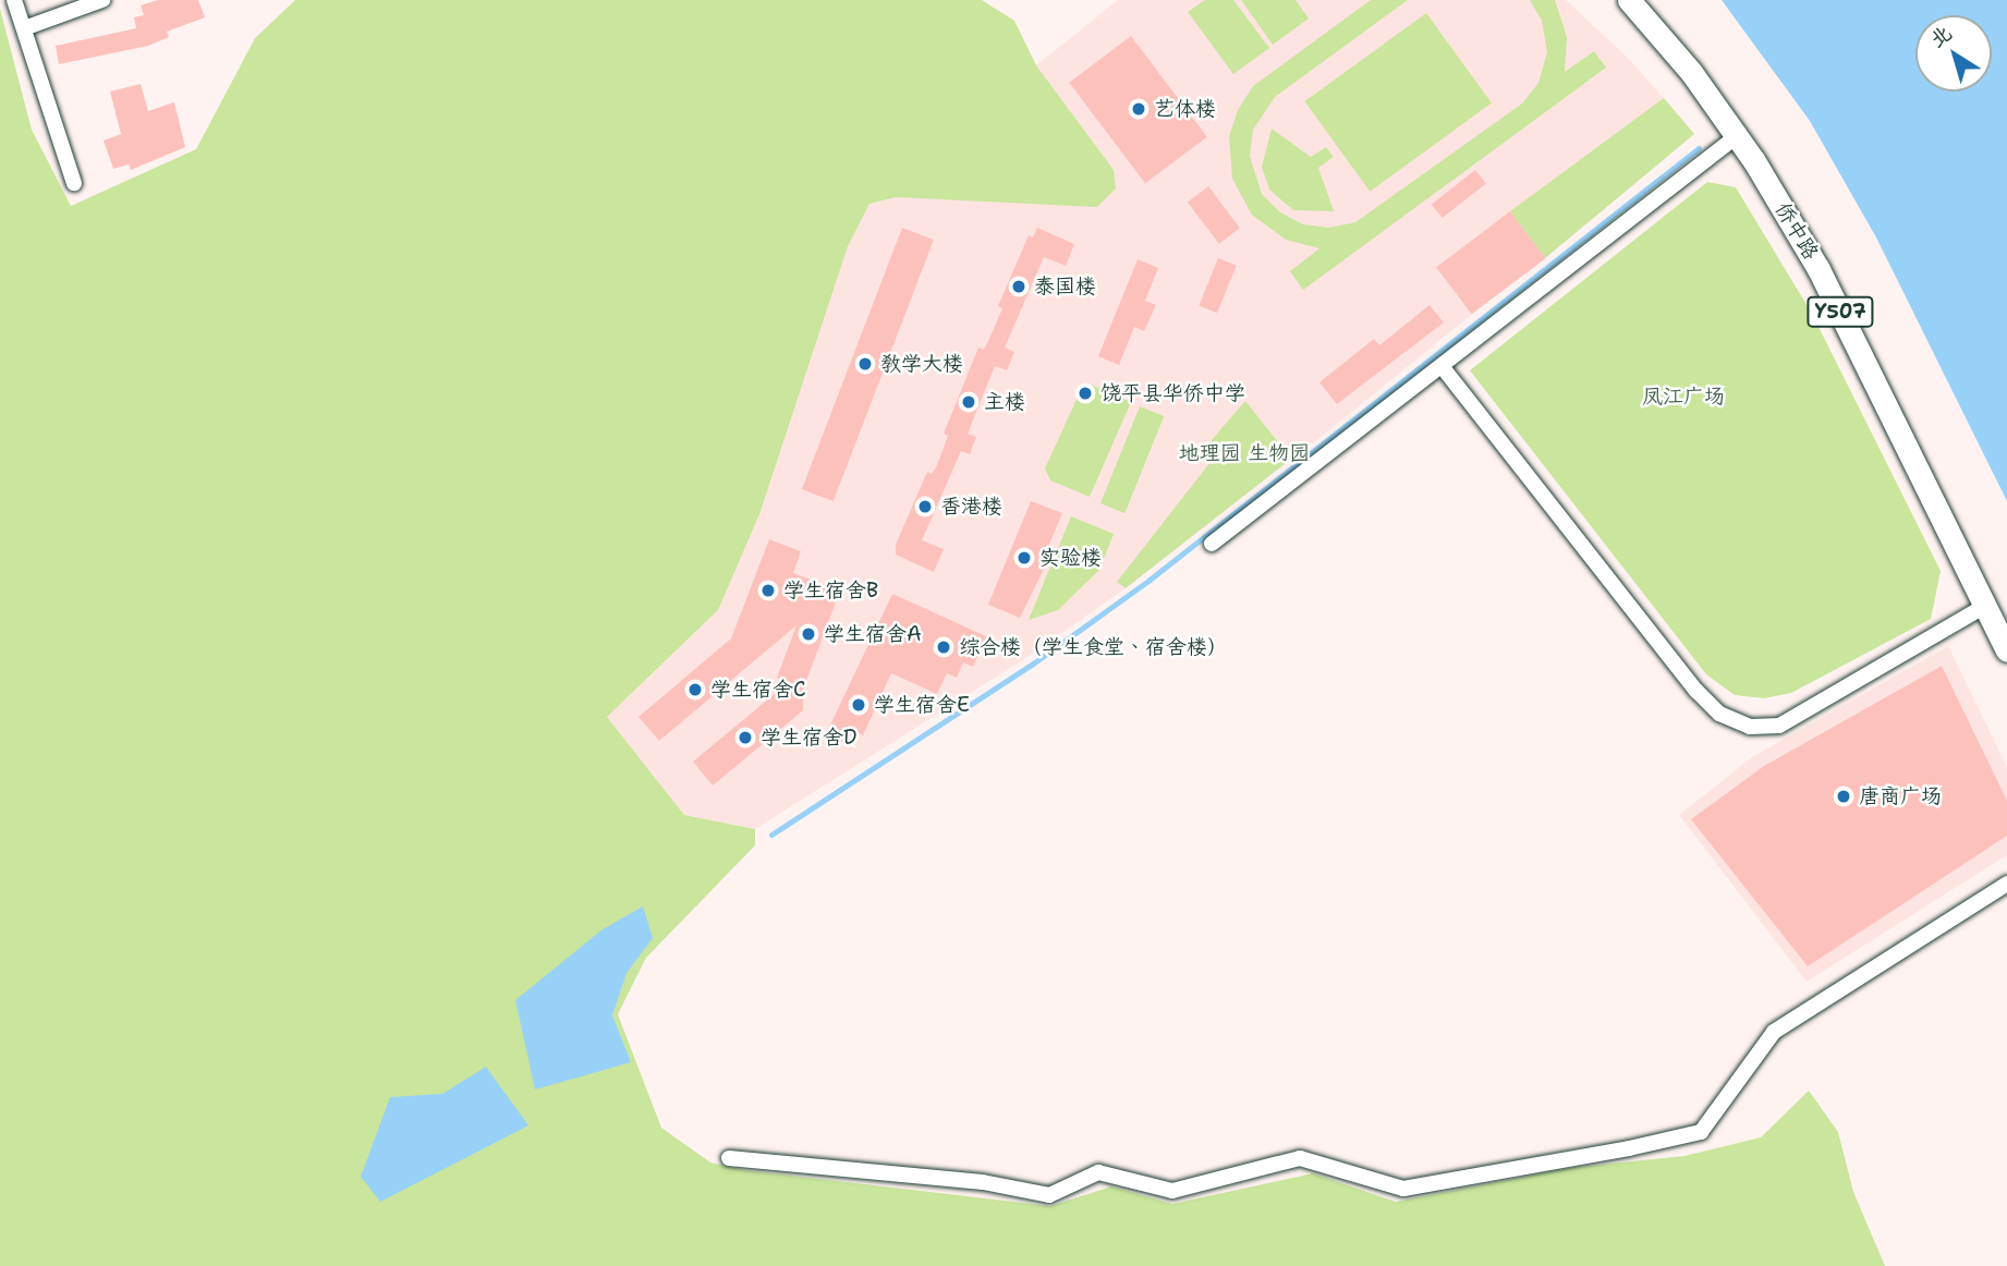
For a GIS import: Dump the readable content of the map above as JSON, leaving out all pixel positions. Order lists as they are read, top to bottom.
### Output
{
  "streets": {
    "main road": ["侨中路", "Y507"]
  },
  "parks": ["凤江广场", "地理园 生物园"],
  "places": [
    "艺体楼",
    "泰国楼",
    "教学大楼",
    "饶平县华侨中学",
    "主楼",
    "香港楼",
    "实验楼",
    "学生宿舍B",
    "学生宿舍A",
    "综合楼（学生食堂、宿舍楼）",
    "学生宿舍C",
    "学生宿舍E",
    "学生宿舍D",
    "唐商广场"
  ],
  "north": "top left"
}
